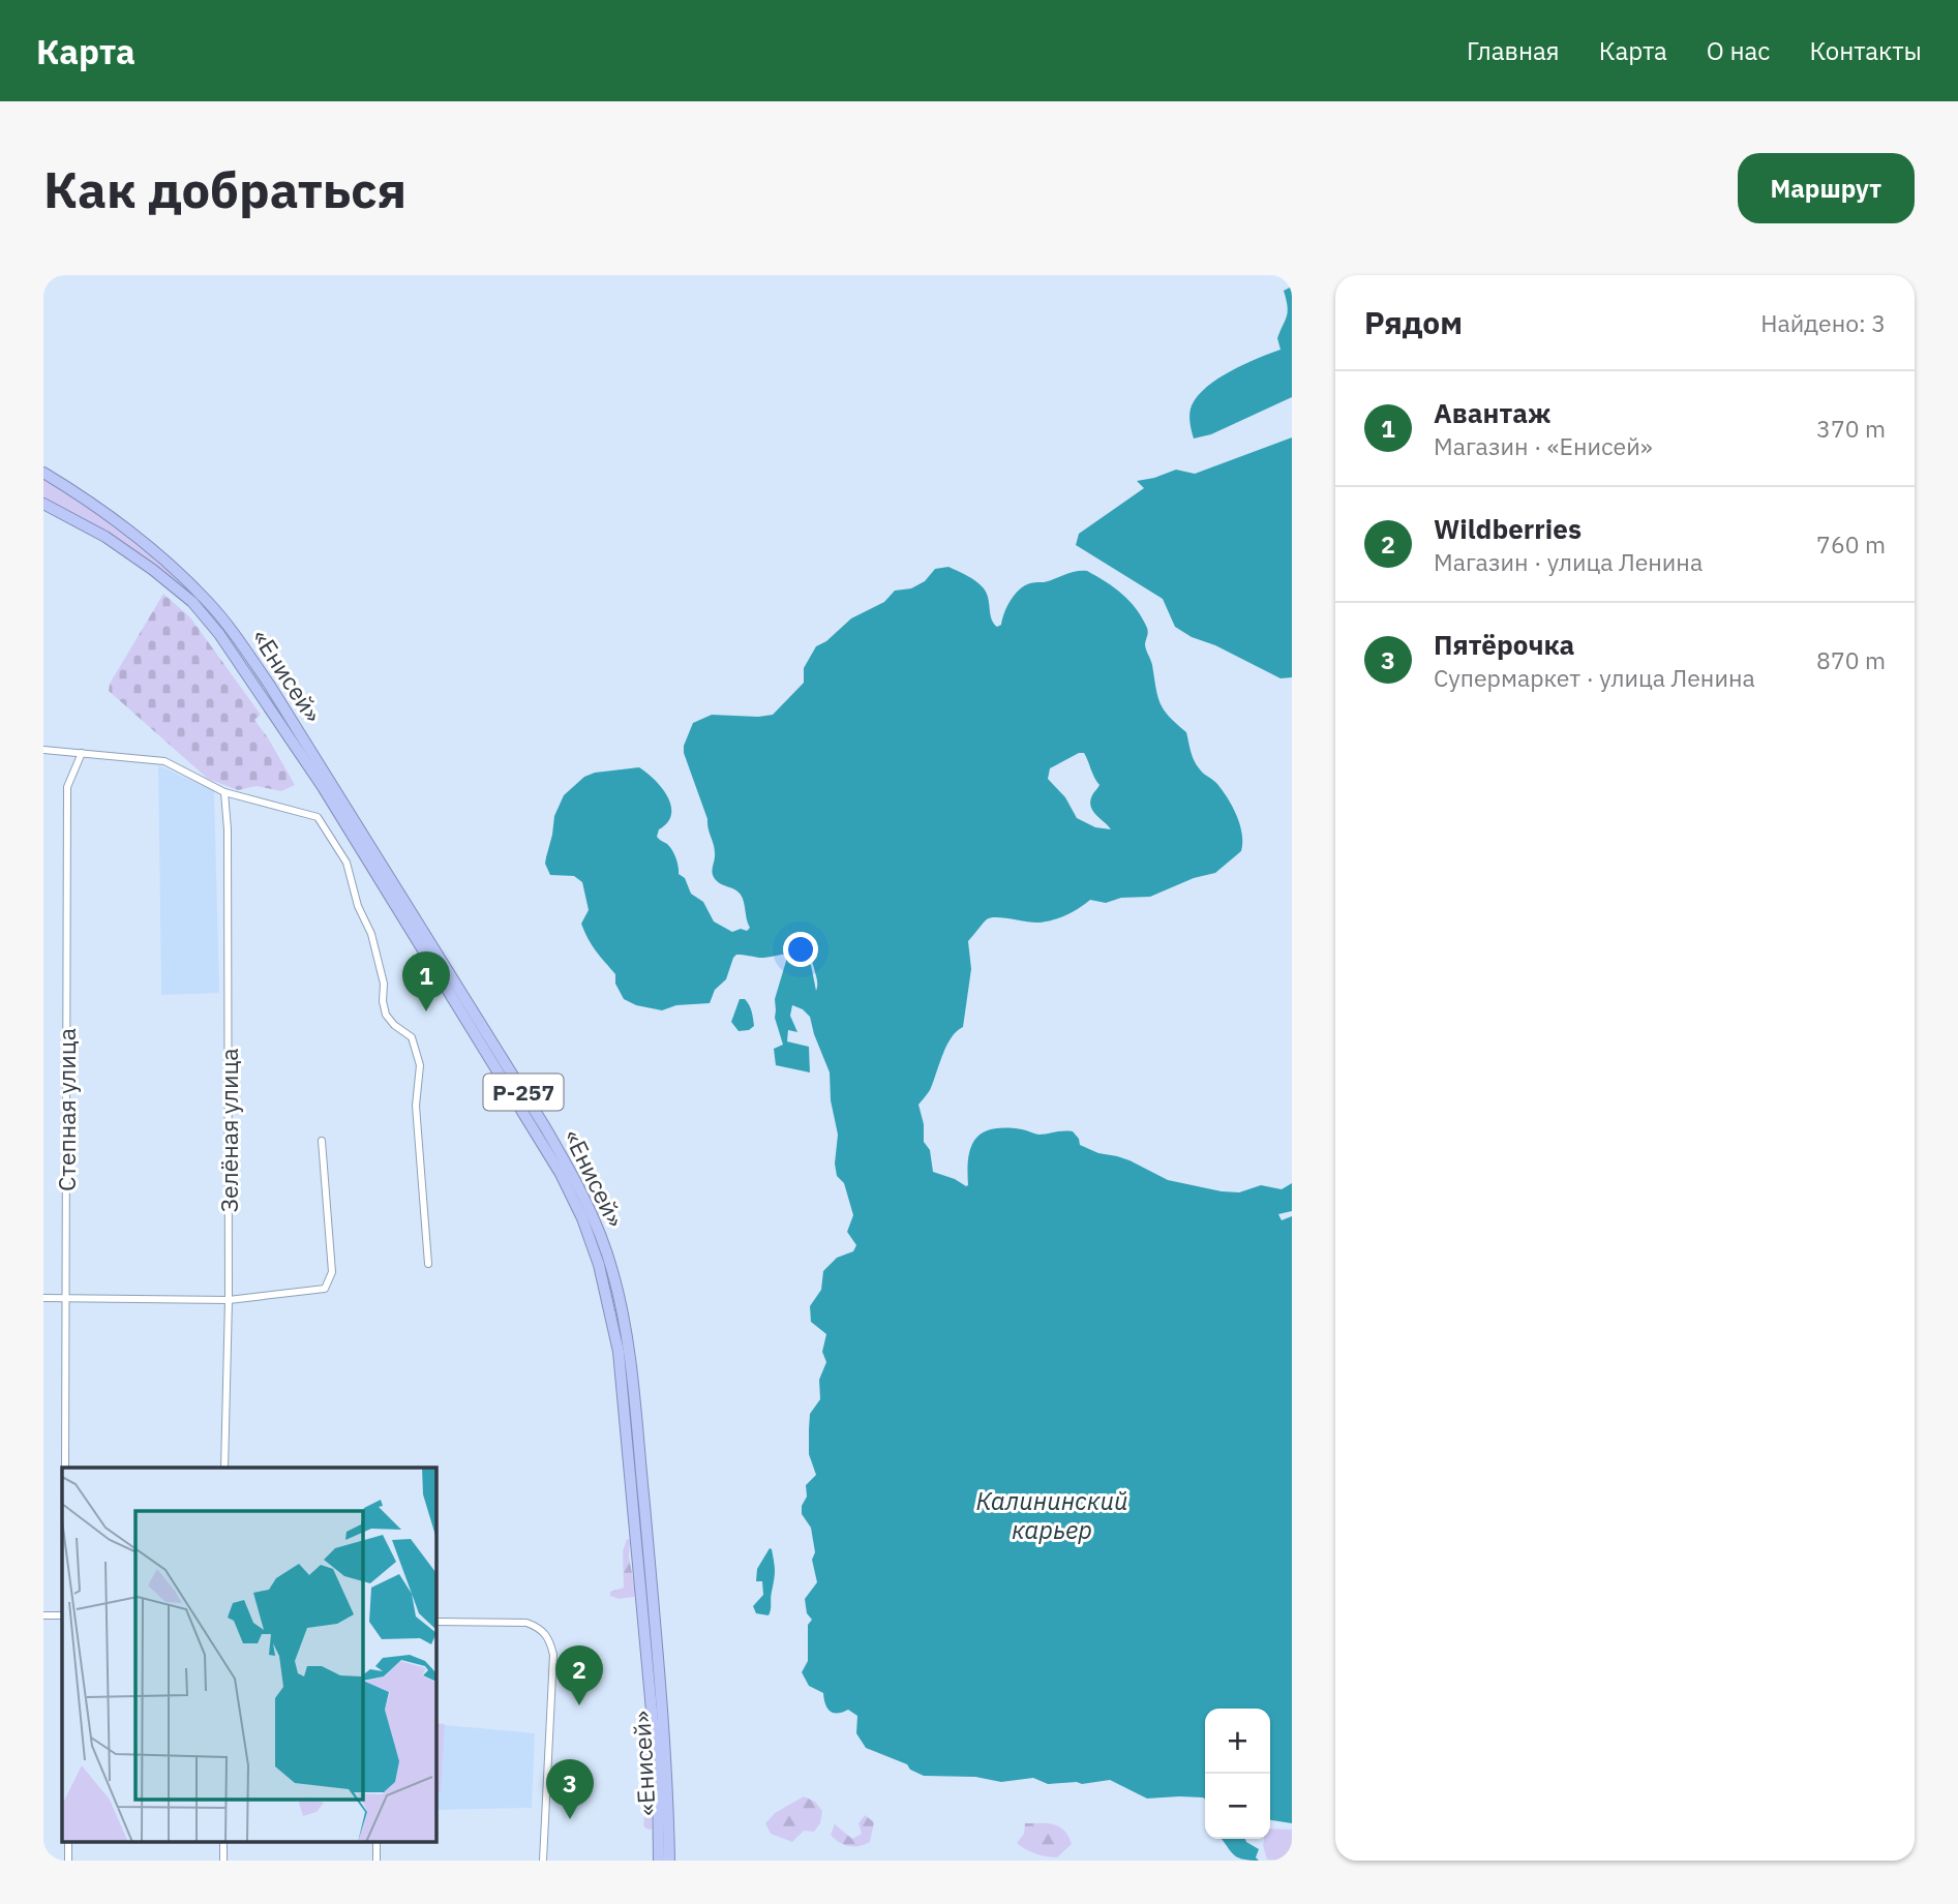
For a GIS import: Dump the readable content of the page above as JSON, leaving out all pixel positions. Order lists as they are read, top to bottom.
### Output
{
  "streets": {
    "highway": ["«Енисей»", "Р-257"],
    "street": ["Степная улица", "Зелёная улица"]
  },
  "water": ["Калининский карьер"],
  "page": {
    "header": "Карта",
    "nav": [
      "Главная",
      "Карта",
      "О нас",
      "Контакты"
    ],
    "buttons": "Маршрут",
    "title": "Как добраться",
    "heading": ["Рядом", "Найдено: 3"],
    "list": [
      {
        "mark": "1",
        "name": "Авантаж",
        "note": "Магазин · «Енисей»",
        "value": "370 m"
      },
      {
        "mark": "2",
        "name": "Wildberries",
        "note": "Магазин · улица Ленина",
        "value": "760 m"
      },
      {
        "mark": "3",
        "name": "Пятёрочка",
        "note": "Супермаркет · улица Ленина",
        "value": "870 m"
      }
    ],
    "pins": ["1", "2", "3"],
    "map_buttons": ["+", "−"]
  }
}
